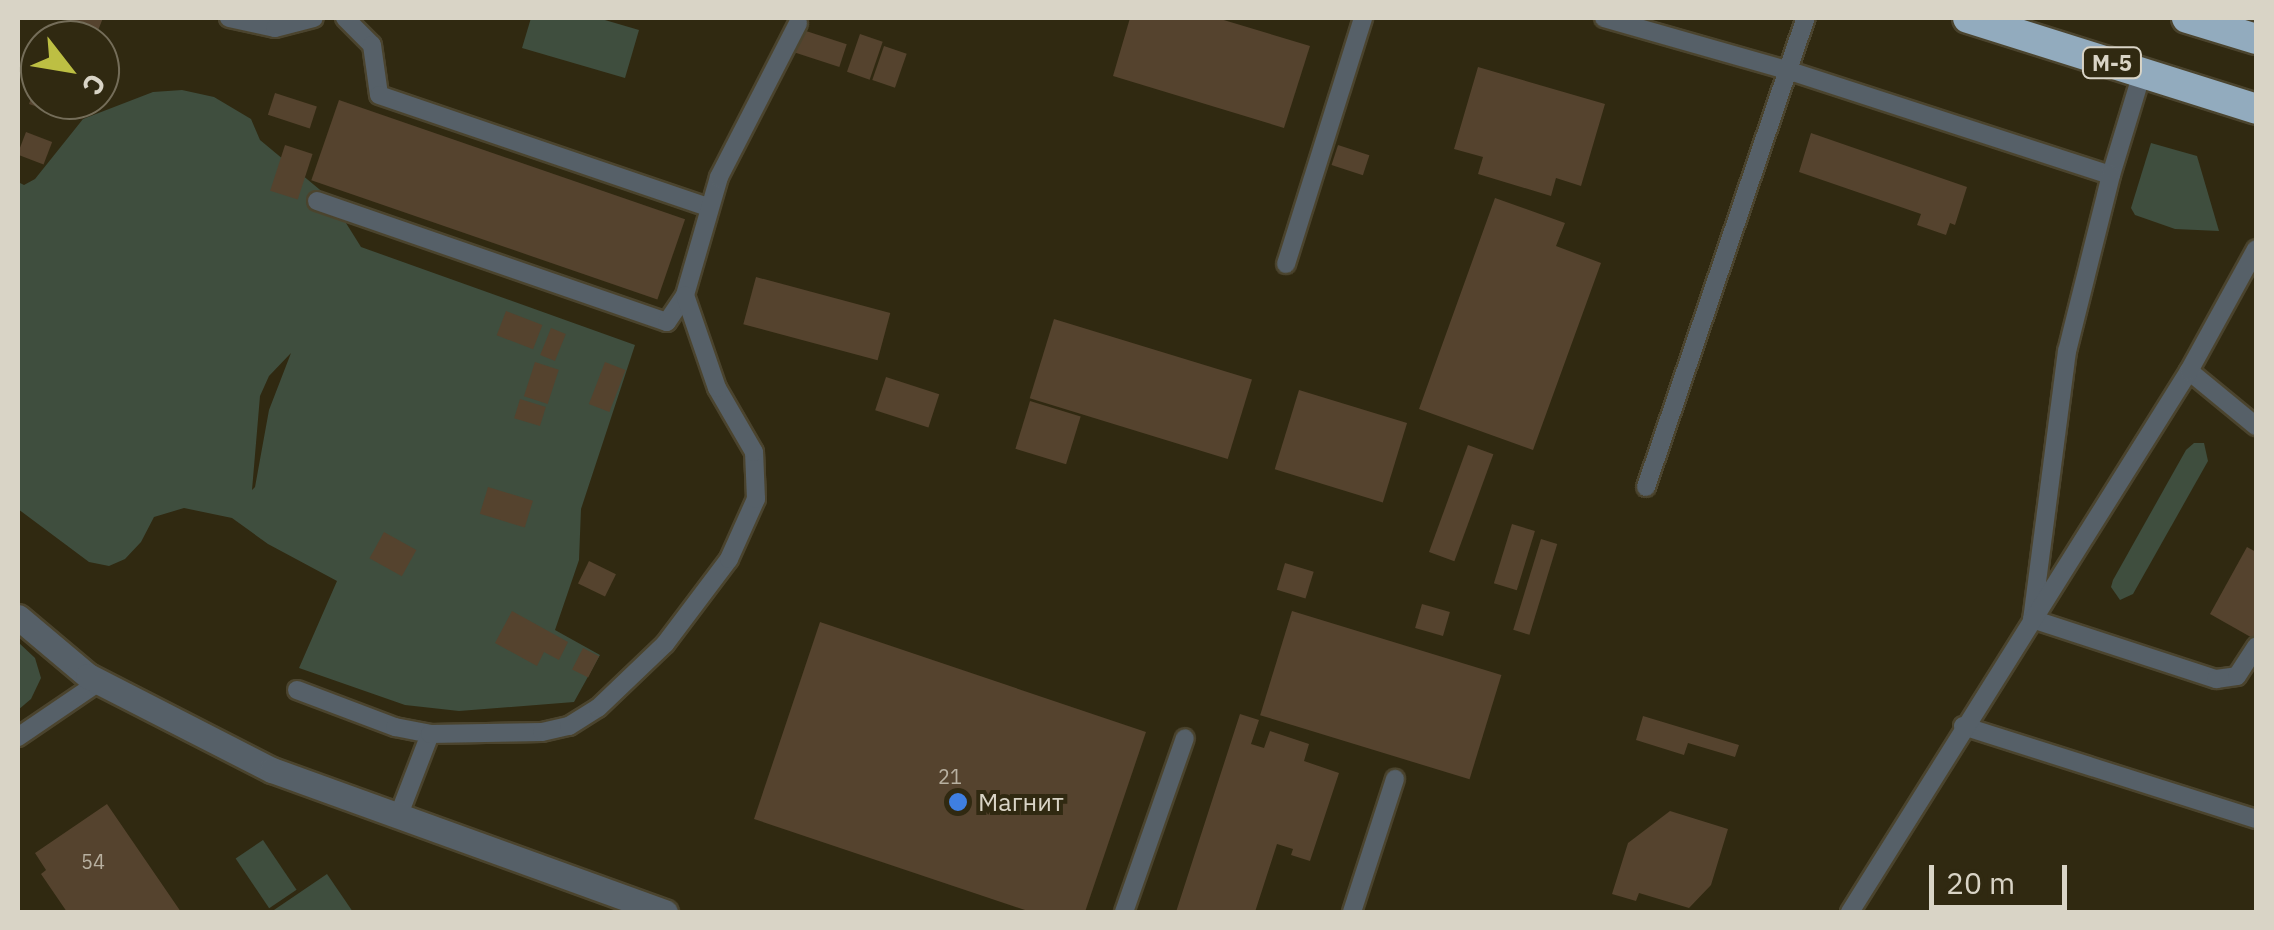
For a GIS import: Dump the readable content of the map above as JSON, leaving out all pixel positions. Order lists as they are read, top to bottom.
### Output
{
  "streets": {
    "highway": ["М-5"]
  },
  "places": ["Магнит"],
  "house_numbers": ["21", "54"],
  "scale_bar": "20 m",
  "north": "bottom right"
}
